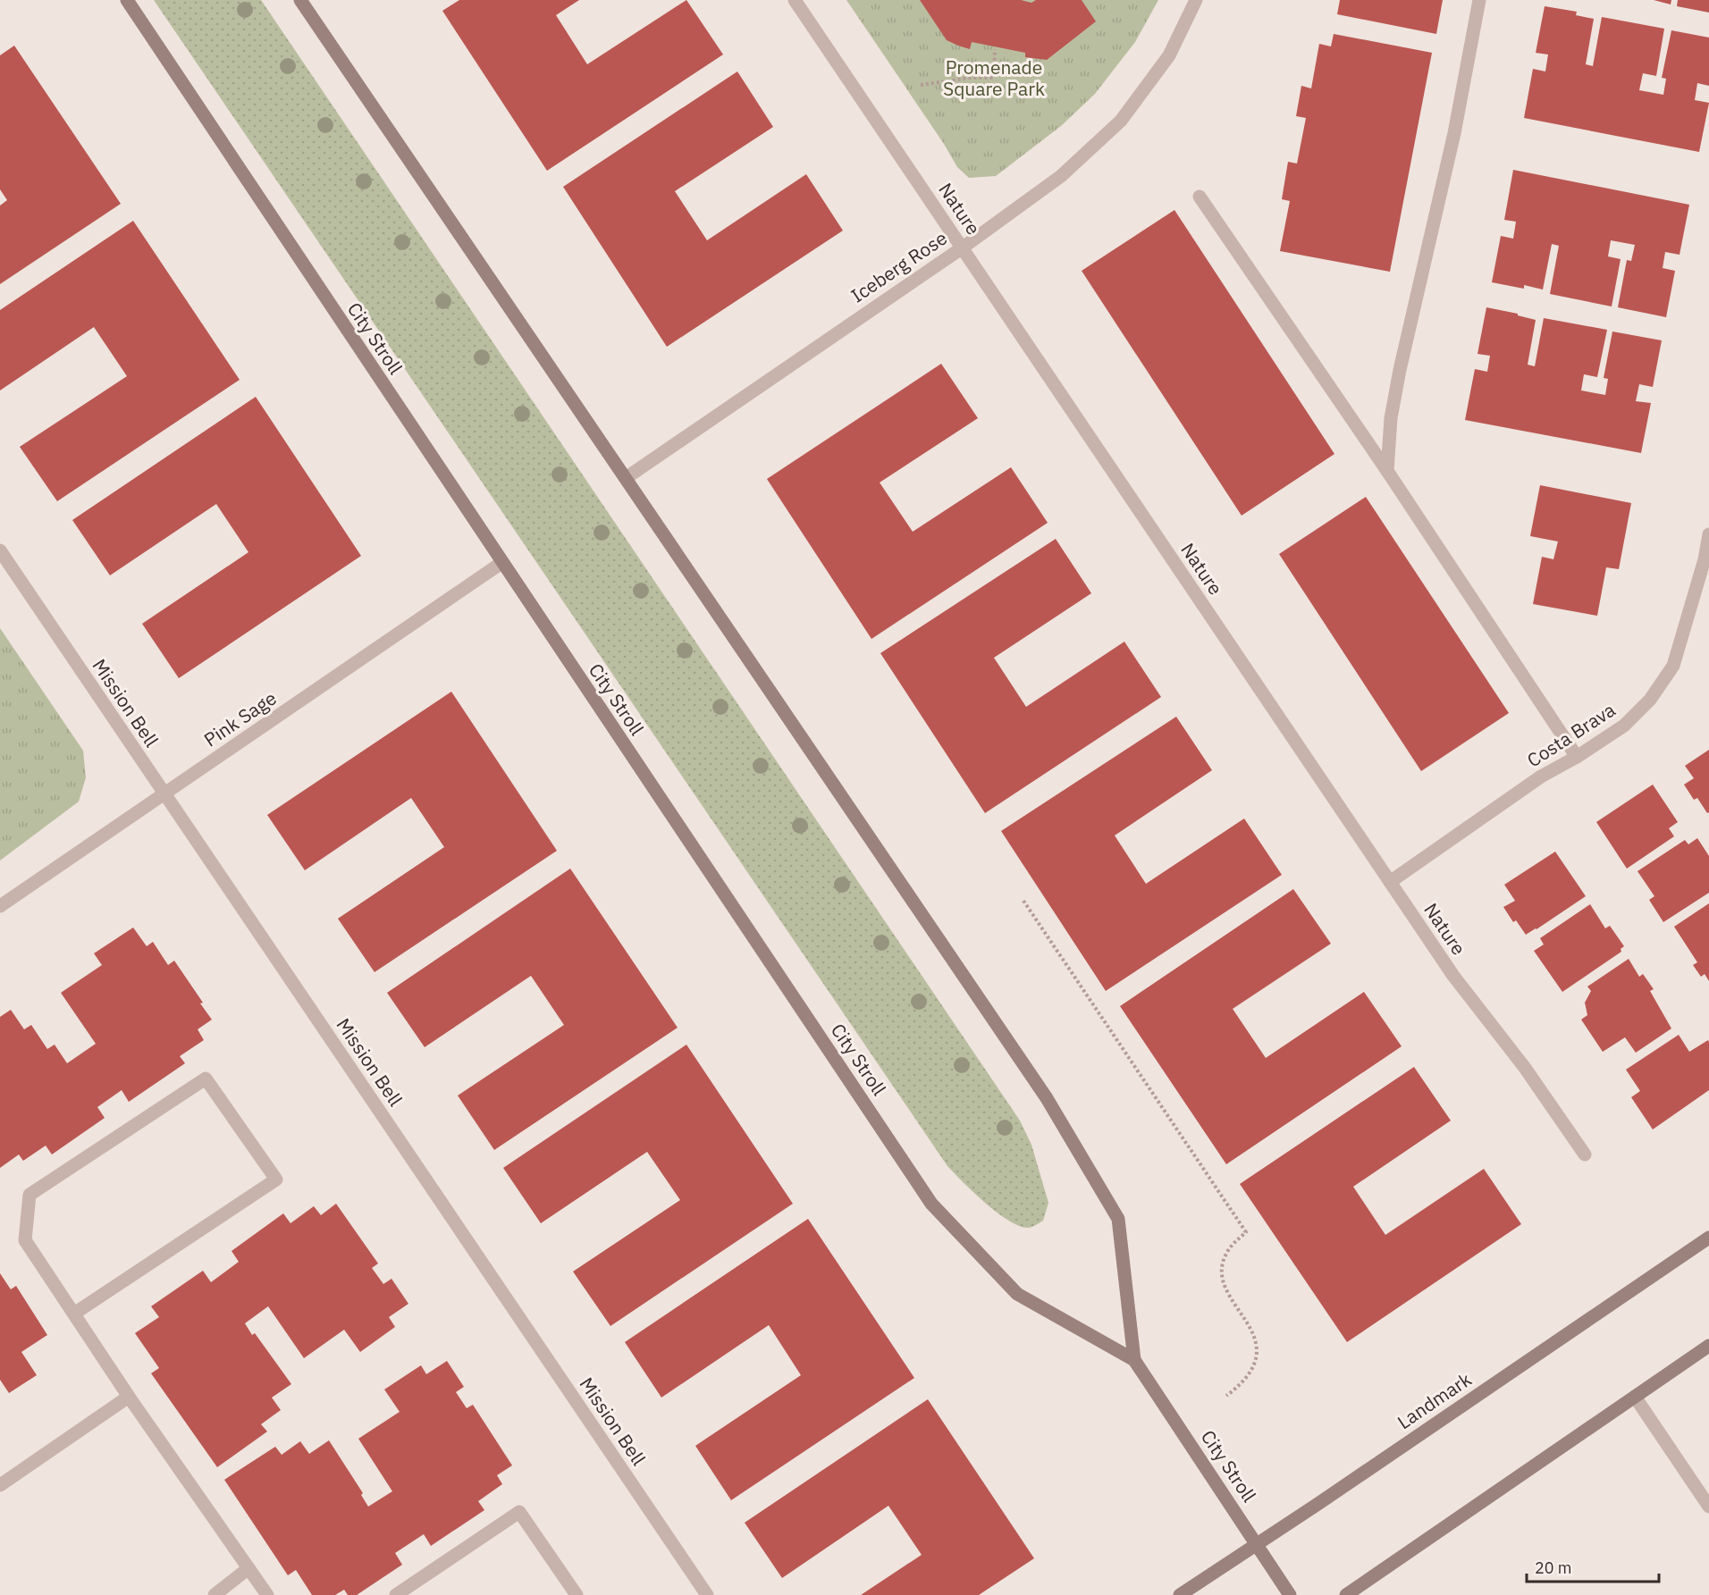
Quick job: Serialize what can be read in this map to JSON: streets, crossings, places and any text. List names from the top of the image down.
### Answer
{
  "streets": {
    "street": [
      "Nature",
      "Iceberg Rose",
      "City Stroll",
      "Mission Bell",
      "Pink Sage",
      "Costa Brava",
      "Landmark"
    ]
  },
  "crossings": [
    ["Nature", "Iceberg Rose"],
    ["Nature", "Costa Brava"],
    ["Iceberg Rose", "City Stroll"],
    ["City Stroll", "Pink Sage"],
    ["City Stroll", "Landmark"],
    ["Mission Bell", "Pink Sage"]
  ],
  "parks": ["Promenade Square Park"],
  "scale_bar": "20 m"
}
